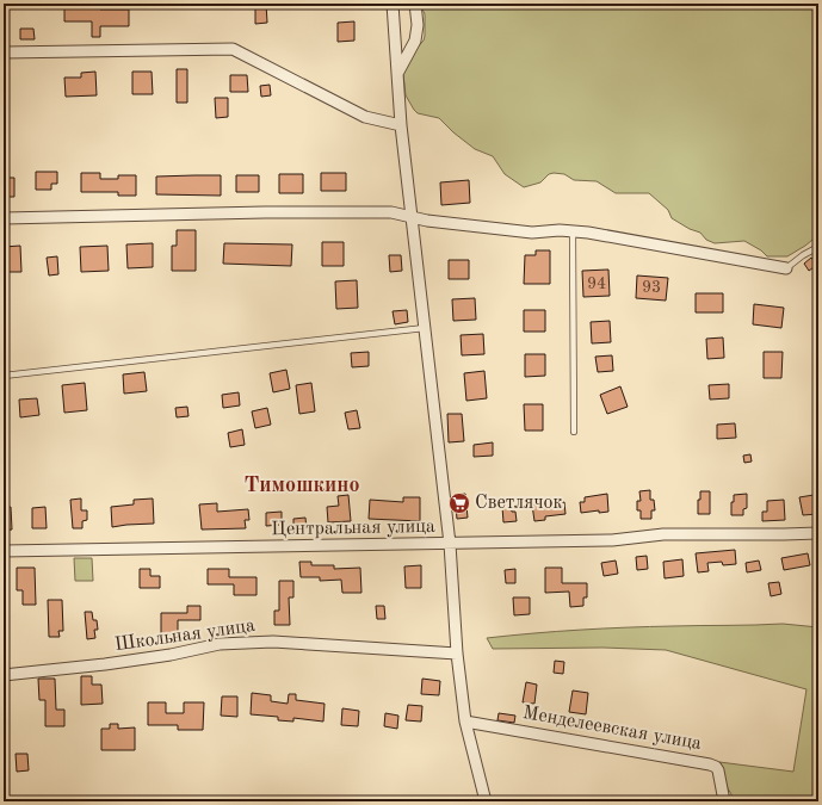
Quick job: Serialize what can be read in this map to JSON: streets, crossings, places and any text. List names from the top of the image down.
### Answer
{
  "streets": {
    "street": ["Центральная улица", "Школьная улица", "Менделеевская улица"]
  },
  "districts": ["Тимошкино"],
  "places": {
    "supermarket": ["Светлячок"]
  },
  "house_numbers": ["94", "93"]
}
